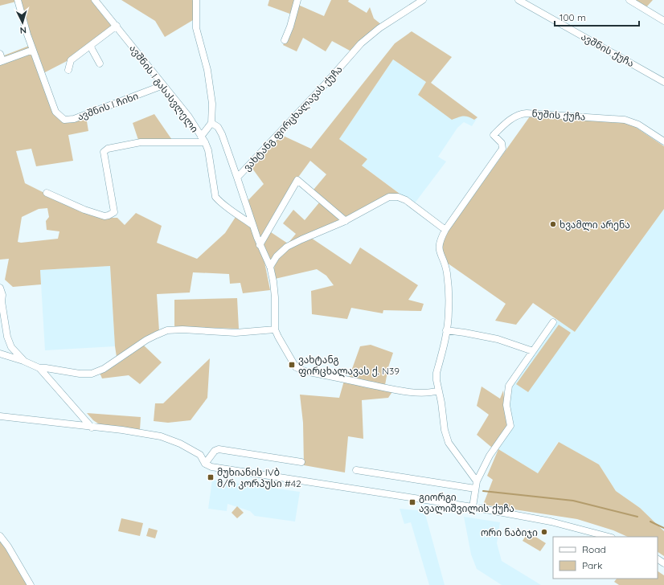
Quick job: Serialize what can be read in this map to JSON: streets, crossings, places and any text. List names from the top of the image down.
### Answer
{
  "streets": {
    "street": [
      "ავშნის ქუჩა",
      "ავშნის I გასასვლელი",
      "ავშნის I ჩიხი",
      "ნუშის ქუჩა",
      "ვახტანგ ფირცხალავას ქუჩა"
    ]
  },
  "crossings": [
    ["ავშნის I გასასვლელი", "ავშნის I ჩიხი"],
    ["ავშნის I გასასვლელი", "ვახტანგ ფირცხალავას ქუჩა"]
  ],
  "places": {
    "other": ["ხვამლი არენა", "ორი ნაბიჯი"],
    "transit": ["ვახტანგ ფირცხალავას ქ. N39", "მუხიანის IVბ მ/რ კორპუსი #42", "გიორგი ავალიშვილის ქუჩა"]
  },
  "legend": ["Road", "Park"],
  "scale_bar": "100 m",
  "north": "bottom"
}
